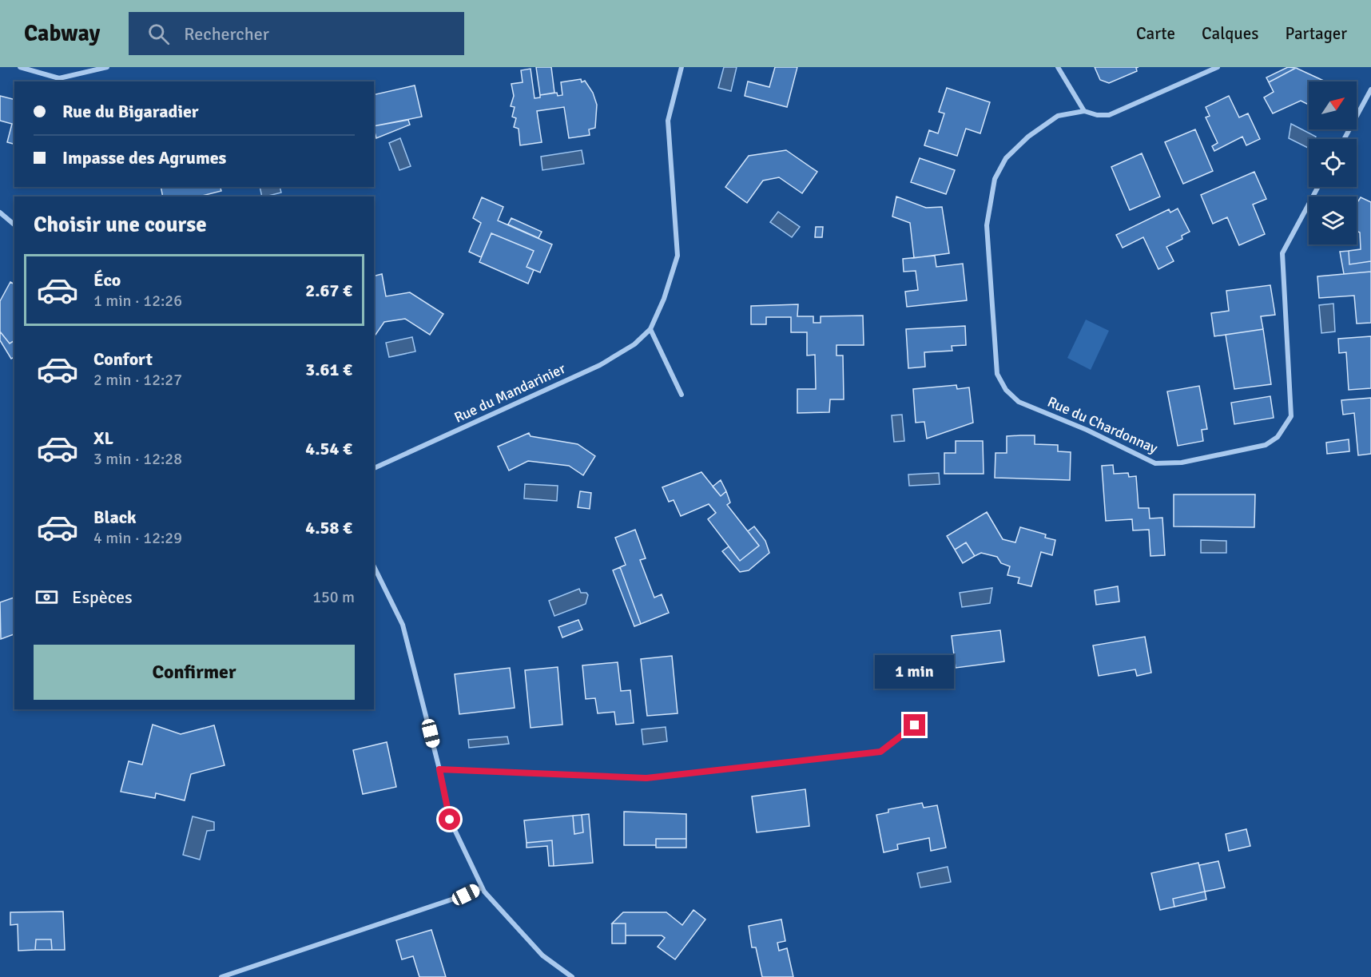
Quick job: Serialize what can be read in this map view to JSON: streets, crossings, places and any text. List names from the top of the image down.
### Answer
{
  "streets": {
    "street": ["Rue du Mandarinier", "Rue du Chardonnay"]
  },
  "north": "top right",
  "page": {
    "header": "Cabway",
    "search": "Rechercher",
    "nav": ["Carte", "Calques", "Partager"],
    "banner": ["Rue du Bigaradier", "Impasse des Agrumes"],
    "heading": "Choisir une course",
    "list": [
      {
        "name": "Éco",
        "note": "1 min · 12:26",
        "value": "2.67 €"
      },
      {
        "name": "Confort",
        "note": "2 min · 12:27",
        "value": "3.61 €"
      },
      {
        "name": "XL",
        "note": "3 min · 12:28",
        "value": "4.54 €"
      },
      {
        "name": "Black",
        "note": "4 min · 12:29",
        "value": "4.58 €"
      }
    ],
    "pay": ["Espèces", "150 m"],
    "buttons": "Confirmer",
    "bubble": "1 min"
  }
}
